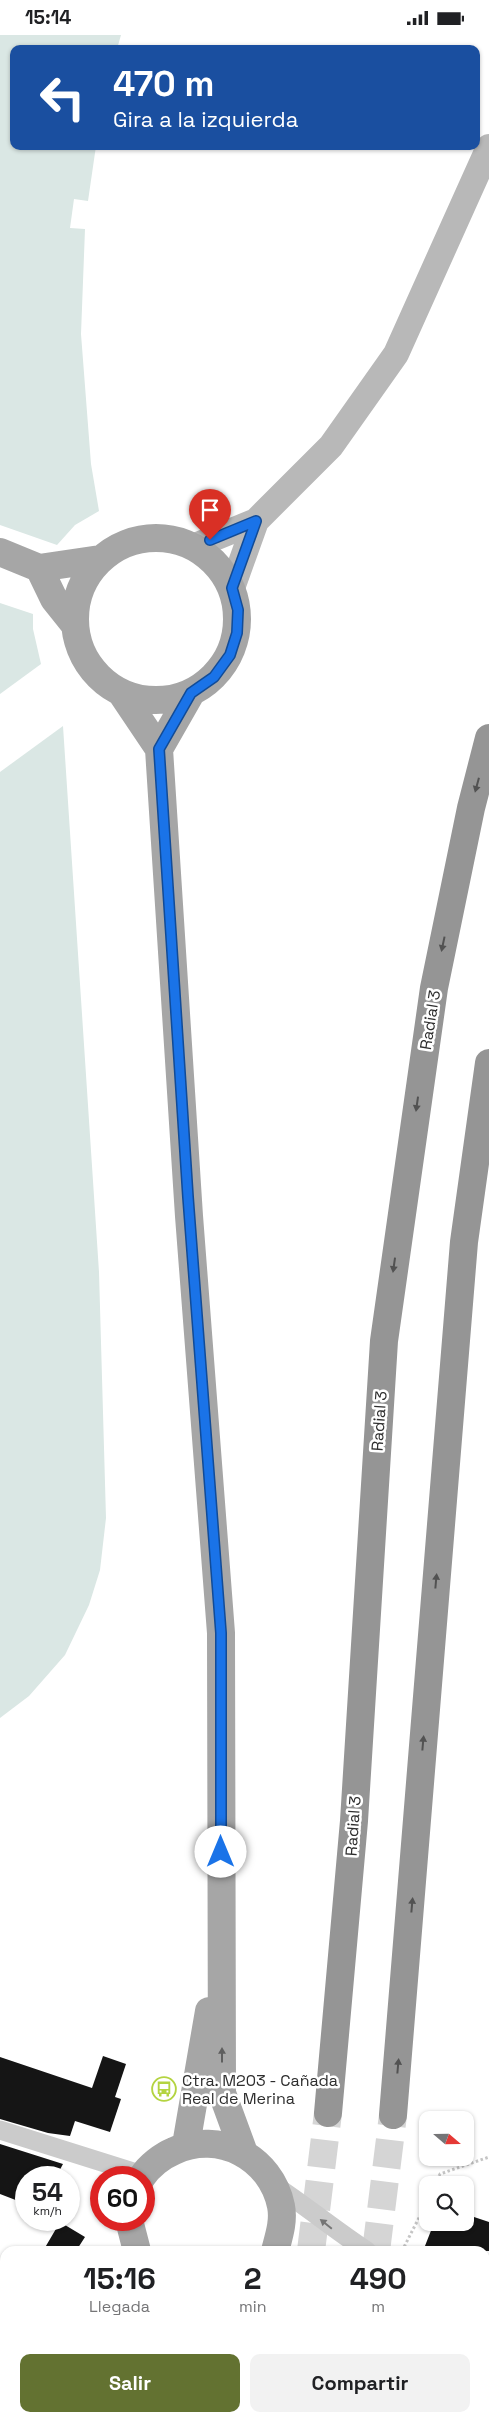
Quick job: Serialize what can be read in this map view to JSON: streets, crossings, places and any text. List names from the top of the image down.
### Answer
{
  "streets": {
    "highway": ["Radial 3"]
  },
  "places": {
    "bus stop": ["Ctra. M203 - Cañada Real de Merina"]
  },
  "north": "right",
  "page": {
    "status": "15:14",
    "turn": ["470 m", "Gira a la izquierda"],
    "speed": "54 km/h",
    "limit": "60",
    "eta": [
      "15:16",
      "Llegada",
      "2",
      "min",
      "490",
      "m"
    ],
    "buttons": ["Salir", "Compartir"]
  }
}
